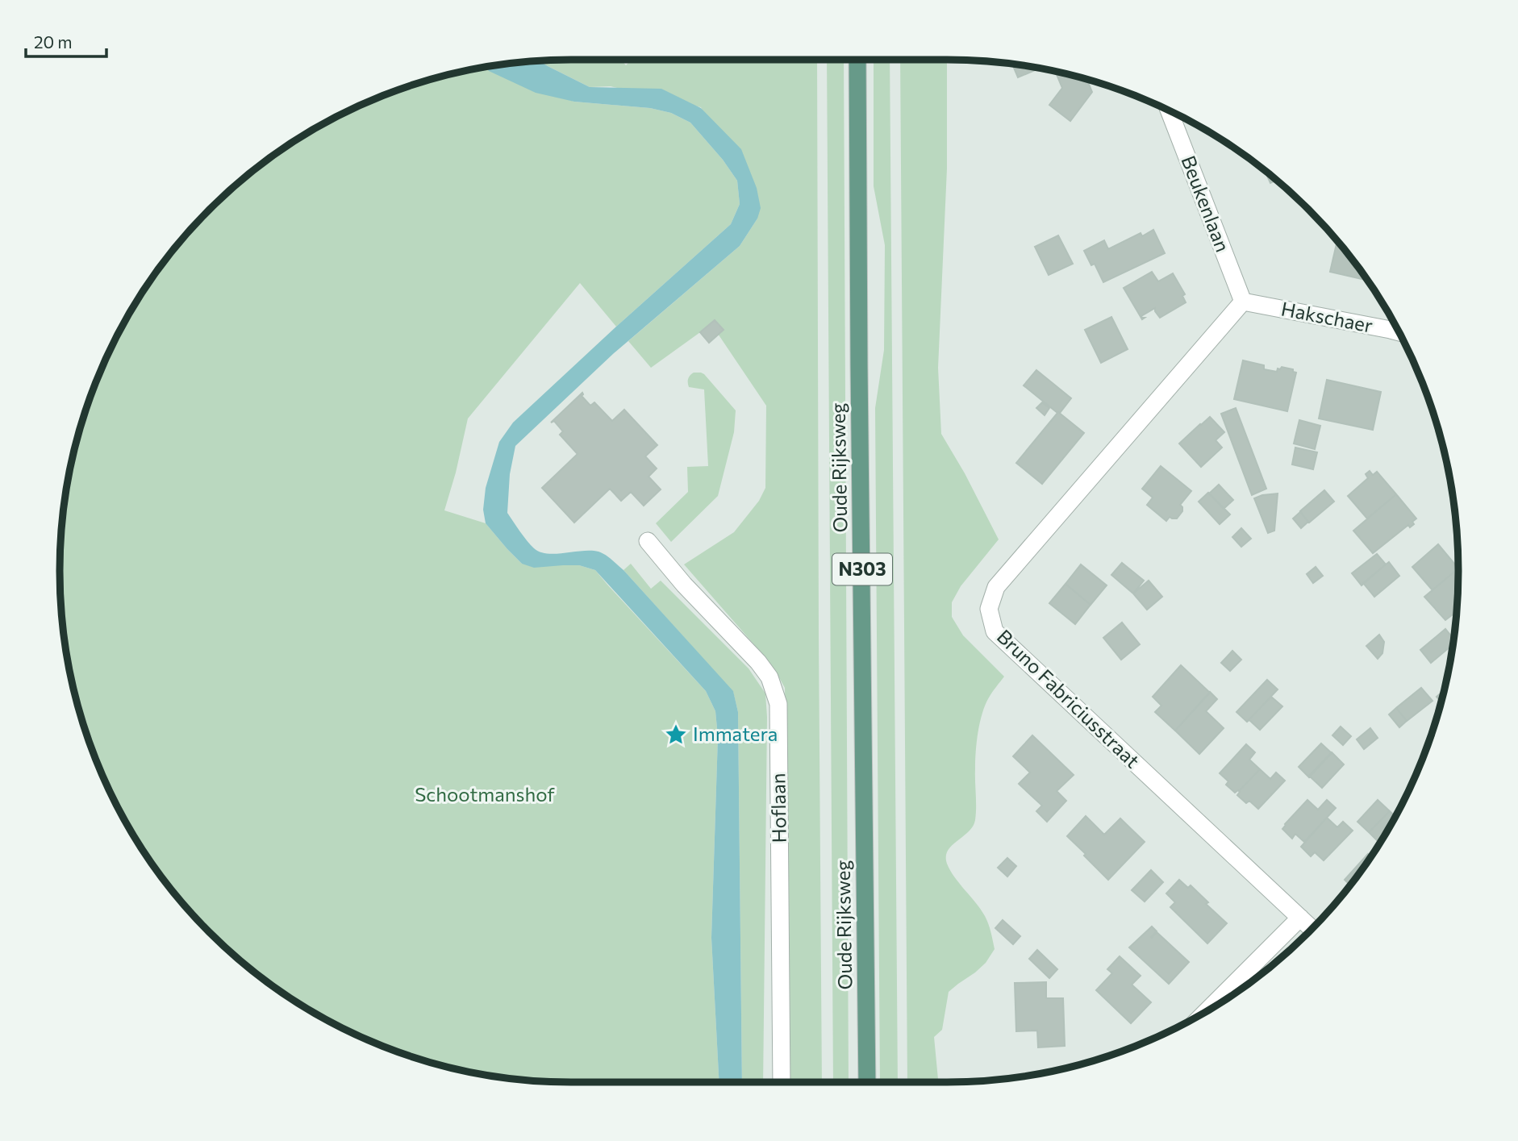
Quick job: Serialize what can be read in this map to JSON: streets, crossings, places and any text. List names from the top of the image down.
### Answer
{
  "streets": {
    "main road": ["Oude Rijksweg", "N303"],
    "street": [
      "Beukenlaan",
      "Hakschaer",
      "Bruno Fabriciusstraat",
      "Hoflaan"
    ]
  },
  "crossings": [
    ["Beukenlaan", "Hakschaer"],
    ["Beukenlaan", "Bruno Fabriciusstraat"],
    ["Hakschaer", "Bruno Fabriciusstraat"]
  ],
  "parks": ["Schootmanshof"],
  "places": {
    "place": ["Immatera"]
  },
  "scale_bar": "20 m"
}
